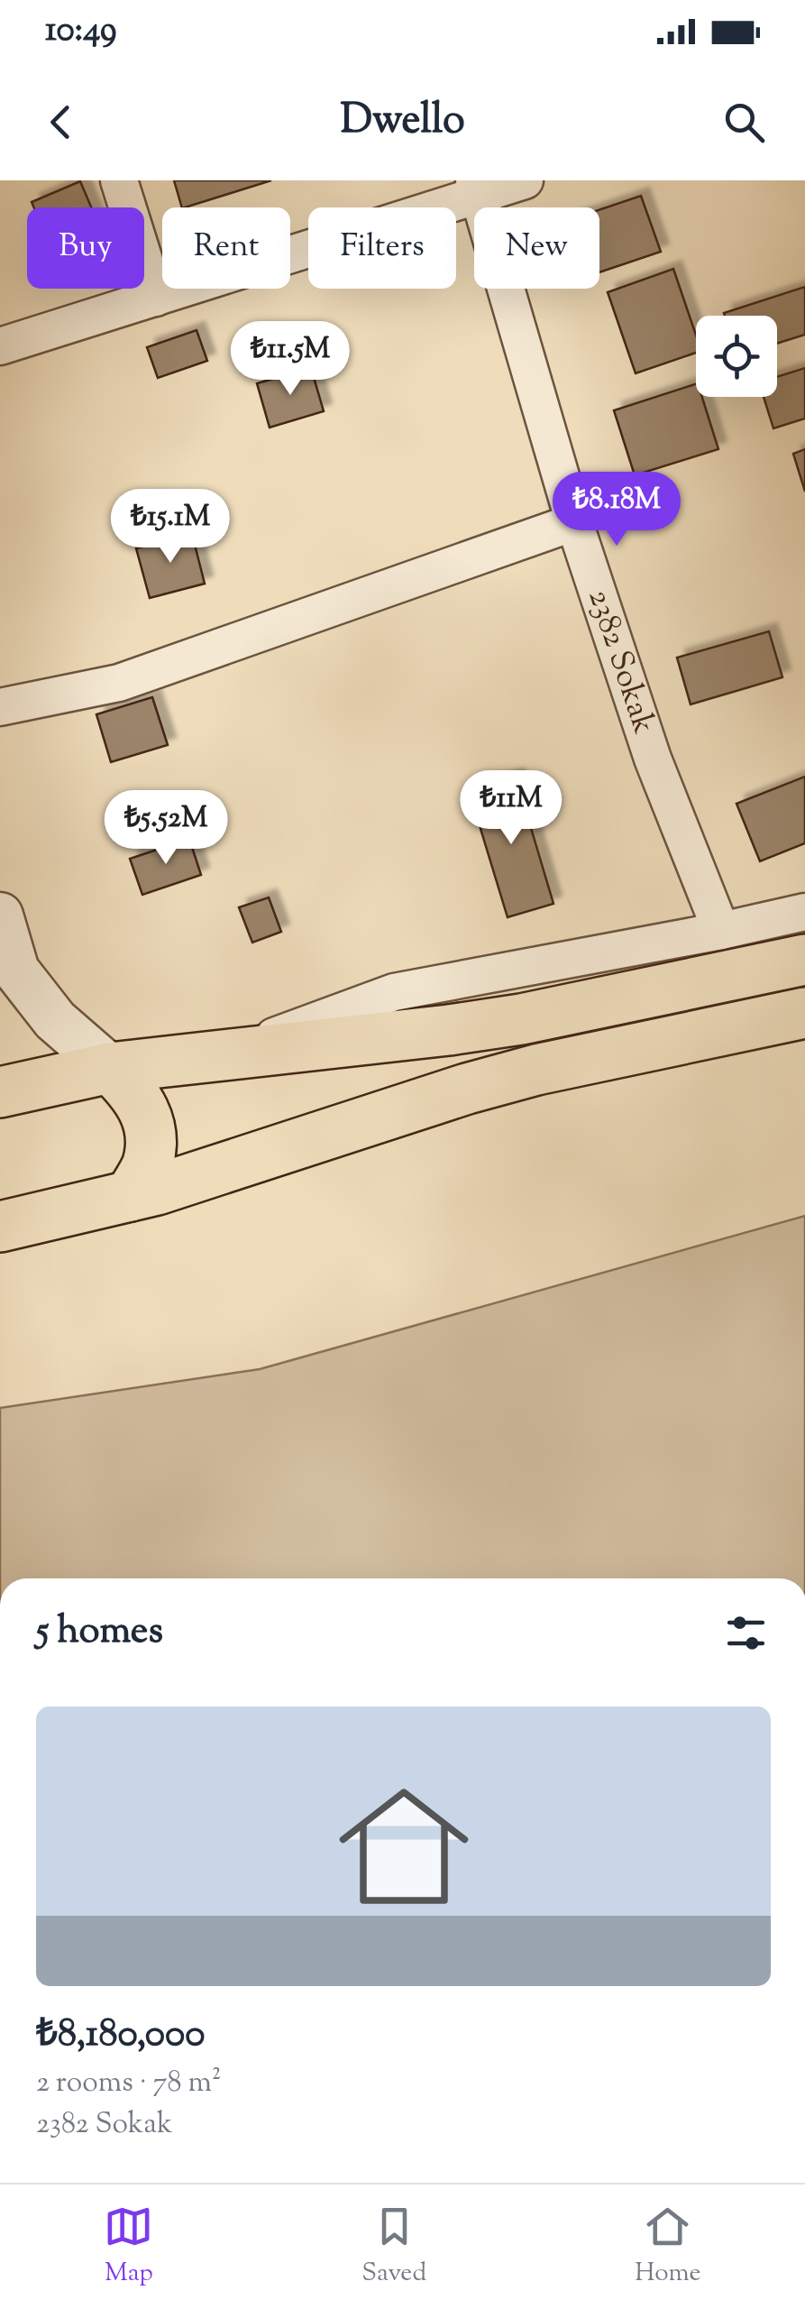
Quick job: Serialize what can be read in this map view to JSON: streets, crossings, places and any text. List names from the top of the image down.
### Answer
{
  "streets": {
    "street": ["2382 Sokak"]
  },
  "page": {
    "status": "10:49",
    "header": "Dwello",
    "chip": [
      "Buy",
      "Rent",
      "Filters",
      "New"
    ],
    "price": [
      "₺11.5M",
      "₺8.18M",
      "₺15.1M",
      "₺11M",
      "₺5.52M"
    ],
    "heading": "5 homes",
    "list": [
      {
        "name": "₺8,180,000",
        "note": "2 rooms · 78 m² · 2382 Sokak"
      }
    ],
    "tabs": ["Map", "Saved", "Home"]
  }
}
